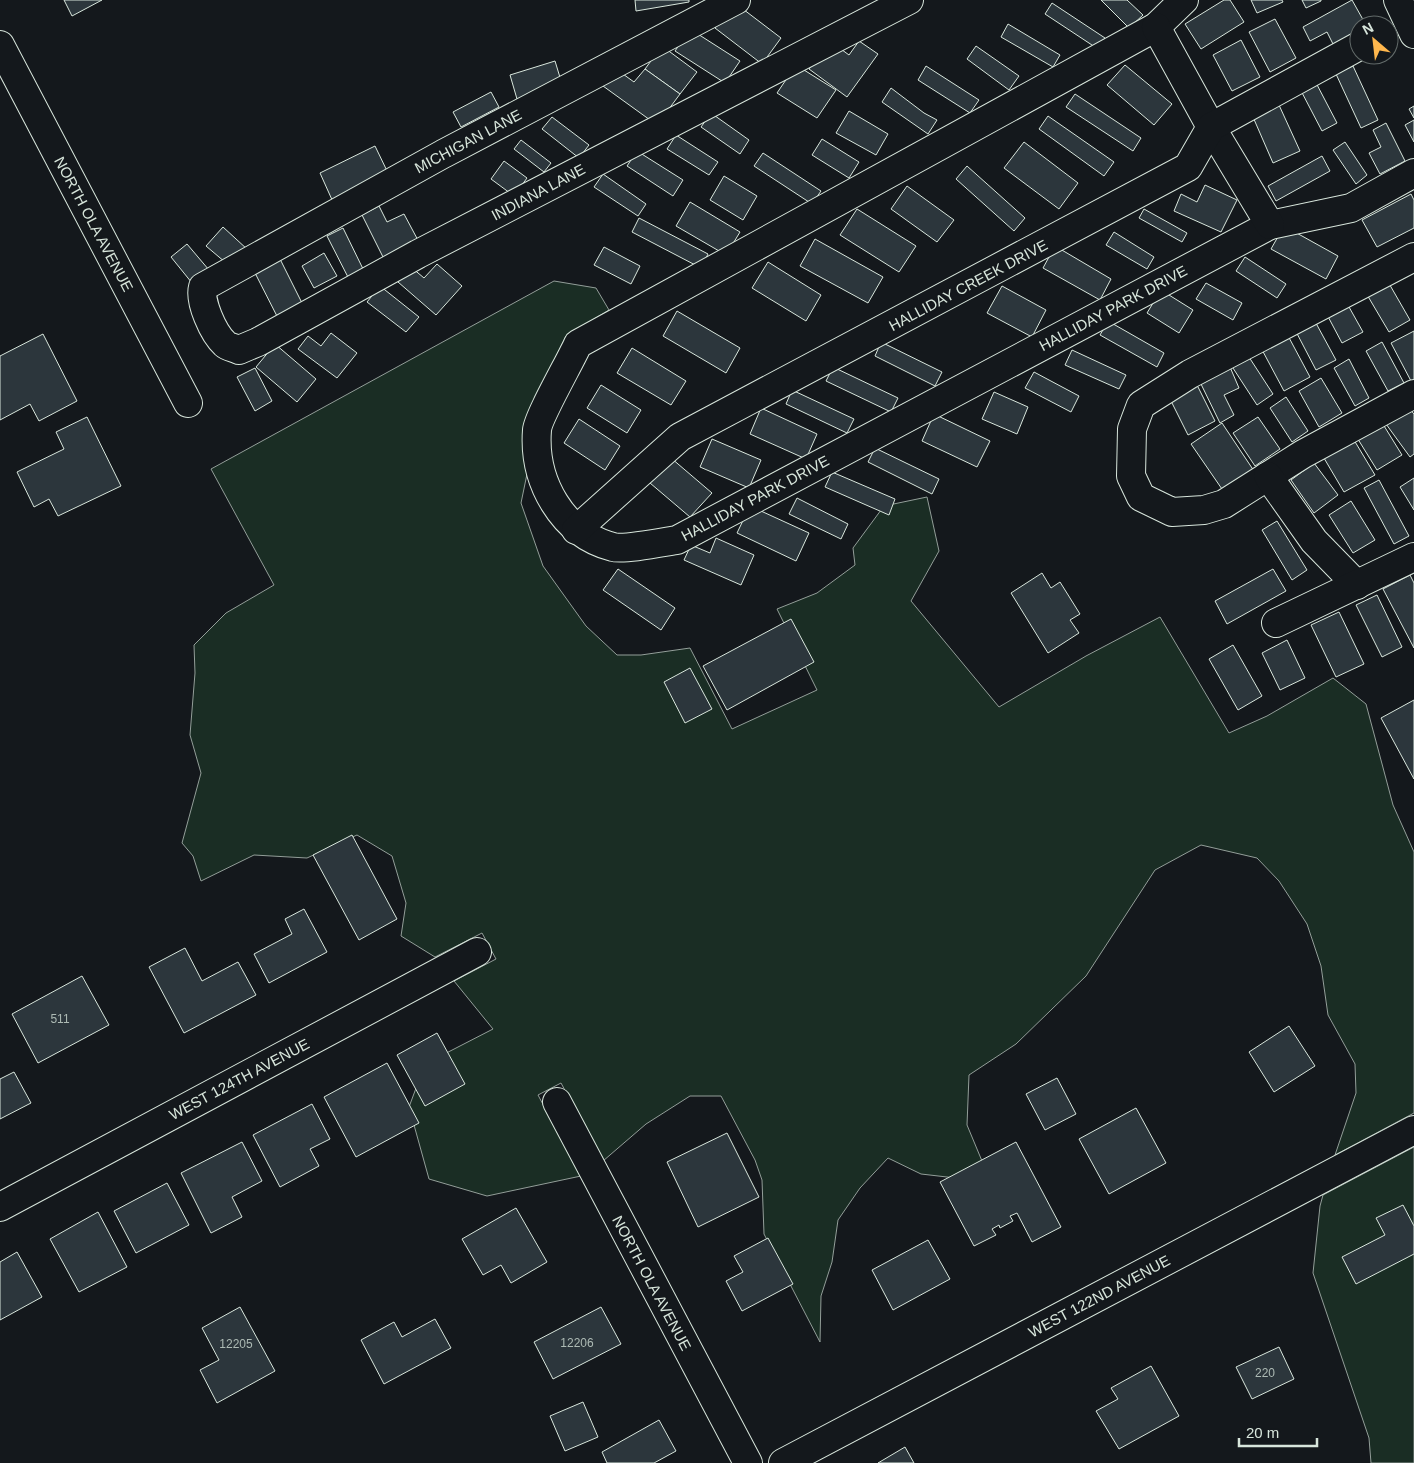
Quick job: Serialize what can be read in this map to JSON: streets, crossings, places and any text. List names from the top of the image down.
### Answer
{
  "streets": {
    "street": [
      "MICHIGAN LANE",
      "INDIANA LANE",
      "NORTH OLA AVENUE",
      "HALLIDAY CREEK DRIVE",
      "HALLIDAY PARK DRIVE",
      "WEST 124TH AVENUE",
      "WEST 122ND AVENUE"
    ]
  },
  "crossings": [
    ["MICHIGAN LANE", "INDIANA LANE"],
    ["HALLIDAY CREEK DRIVE", "HALLIDAY PARK DRIVE"]
  ],
  "house_numbers": [
    "511",
    "12206",
    "12205",
    "220"
  ],
  "scale_bar": "20 m",
  "north": "top left"
}
